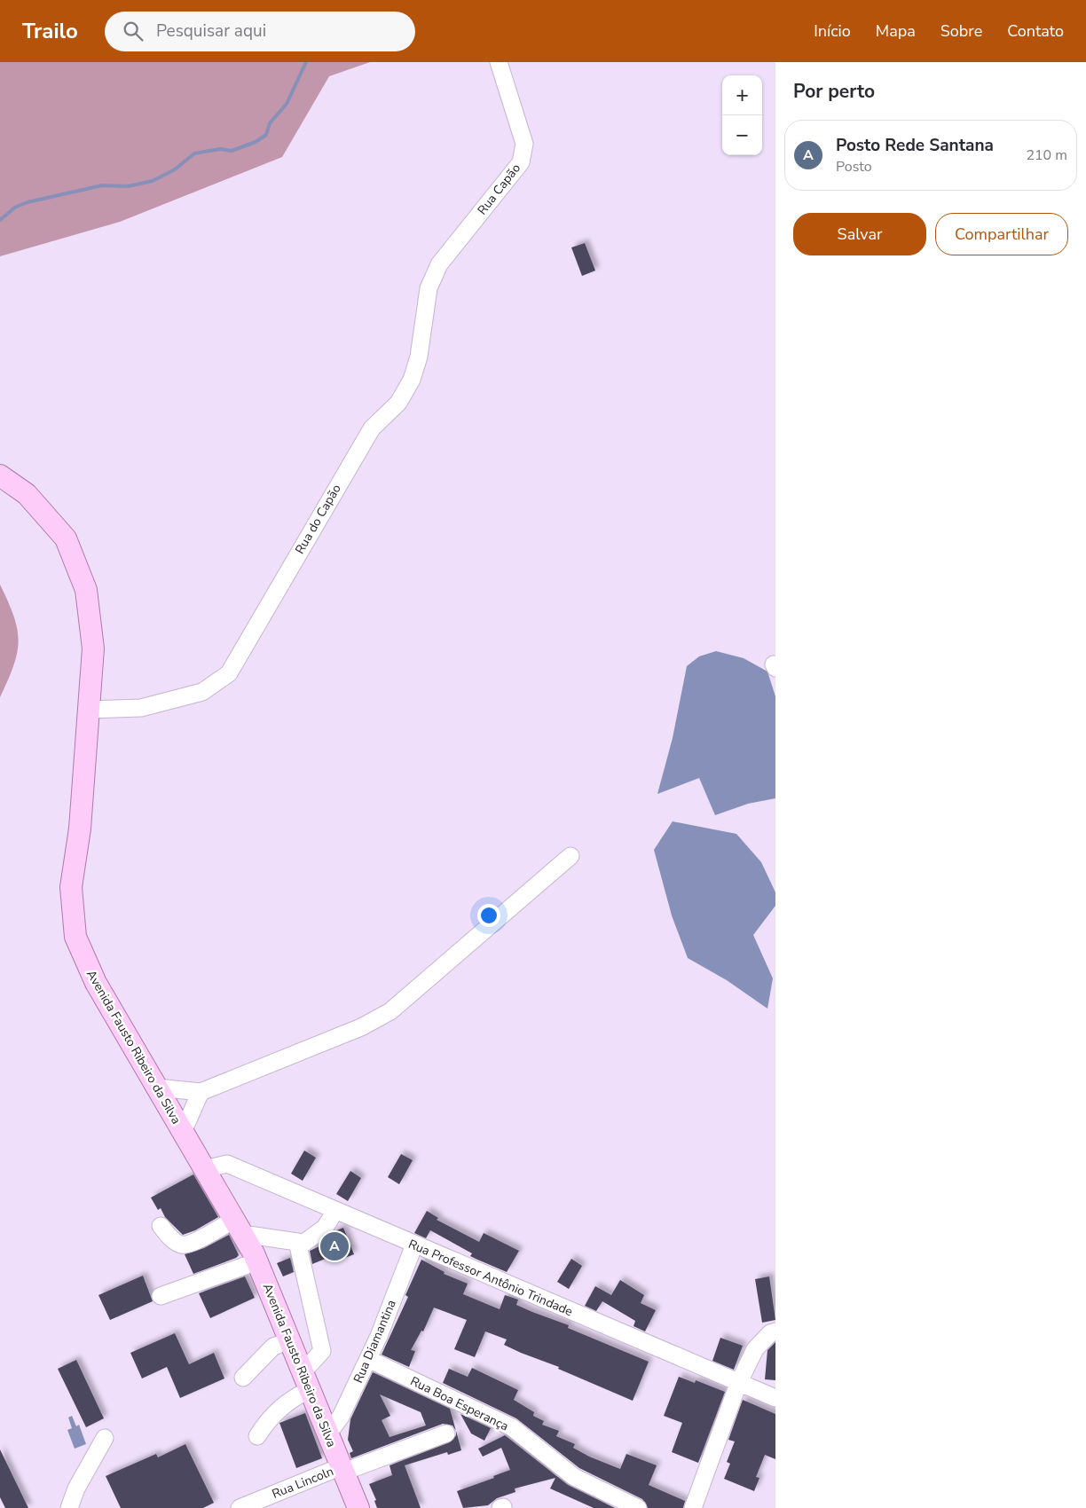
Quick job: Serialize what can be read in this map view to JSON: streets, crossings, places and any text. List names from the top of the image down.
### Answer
{
  "streets": {
    "main road": ["Avenida Fausto Ribeiro da Silva"],
    "street": [
      "Rua Capão",
      "Rua do Capão",
      "Rua Professor Antônio Trindade",
      "Rua Diamantina",
      "Rua Boa Esperança",
      "Rua Lincoln"
    ]
  },
  "crossings": [
    ["Rua Capão", "Rua do Capão"],
    ["Rua do Capão", "Avenida Fausto Ribeiro da Silva"],
    ["Avenida Fausto Ribeiro da Silva", "Rua Professor Antônio Trindade"],
    ["Avenida Fausto Ribeiro da Silva", "Rua Diamantina"],
    ["Avenida Fausto Ribeiro da Silva", "Rua Lincoln"],
    ["Rua Professor Antônio Trindade", "Rua Diamantina"],
    ["Rua Diamantina", "Rua Boa Esperança"]
  ],
  "page": {
    "header": "Trailo",
    "search": "Pesquisar aqui",
    "nav": [
      "Início",
      "Mapa",
      "Sobre",
      "Contato"
    ],
    "heading": "Por perto",
    "map_buttons": ["+", "−"],
    "list": [
      {
        "mark": "A",
        "name": "Posto Rede Santana",
        "note": "Posto",
        "value": "210 m"
      }
    ],
    "buttons": ["Salvar", "Compartilhar"],
    "pins": "A"
  }
}
